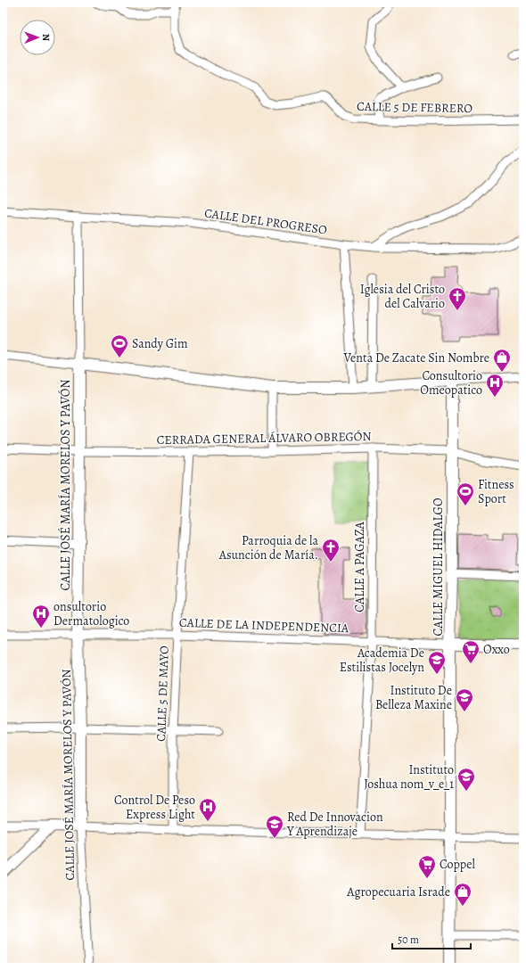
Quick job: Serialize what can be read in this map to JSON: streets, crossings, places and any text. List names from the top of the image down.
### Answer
{
  "streets": {
    "street": [
      "CALLE 5 DE FEBRERO",
      "CALLE DEL PROGRESO",
      "CERRADA GENERAL ÁLVARO OBREGÓN",
      "CALLE JOSÉ MARÍA MORELOS Y PAVÓN",
      "CALLE A PAGAZA",
      "CALLE MIGUEL HIDALGO",
      "CALLE DE LA INDEPENDENCIA",
      "CALLE 5 DE MAYO"
    ]
  },
  "crossings": [
    ["CALLE DEL PROGRESO", "CALLE JOSÉ MARÍA MORELOS Y PAVÓN"],
    ["CERRADA GENERAL ÁLVARO OBREGÓN", "CALLE JOSÉ MARÍA MORELOS Y PAVÓN"],
    ["CERRADA GENERAL ÁLVARO OBREGÓN", "CALLE A PAGAZA"],
    ["CERRADA GENERAL ÁLVARO OBREGÓN", "CALLE MIGUEL HIDALGO"],
    ["CERRADA GENERAL ÁLVARO OBREGÓN", "CALLE 5 DE MAYO"],
    ["CALLE JOSÉ MARÍA MORELOS Y PAVÓN", "CALLE DE LA INDEPENDENCIA"],
    ["CALLE A PAGAZA", "CALLE DE LA INDEPENDENCIA"],
    ["CALLE MIGUEL HIDALGO", "CALLE DE LA INDEPENDENCIA"],
    ["CALLE DE LA INDEPENDENCIA", "CALLE 5 DE MAYO"]
  ],
  "places": {
    "church": ["Iglesia del Cristo del Calvario", "Parroquia de la Asunción de María."],
    "sports": ["Sandy Gim", "Fitness Sport"],
    "shop": ["Venta De Zacate Sin Nombre", "Agropecuaria Israde"],
    "hospital": ["Consultorio Omeopatico", "onsultorio Dermatologico", "Control De Peso Express Light"],
    "supermarket": ["Oxxo", "Coppel"],
    "school or university": [
      "Academia De Estilistas Jocelyn",
      "Instituto De Belleza Maxine",
      "Instituto Joshua nom_v_e_1",
      "Red De Innovacion Y Aprendizaje"
    ]
  },
  "scale_bar": "50 m",
  "north": "right"
}
